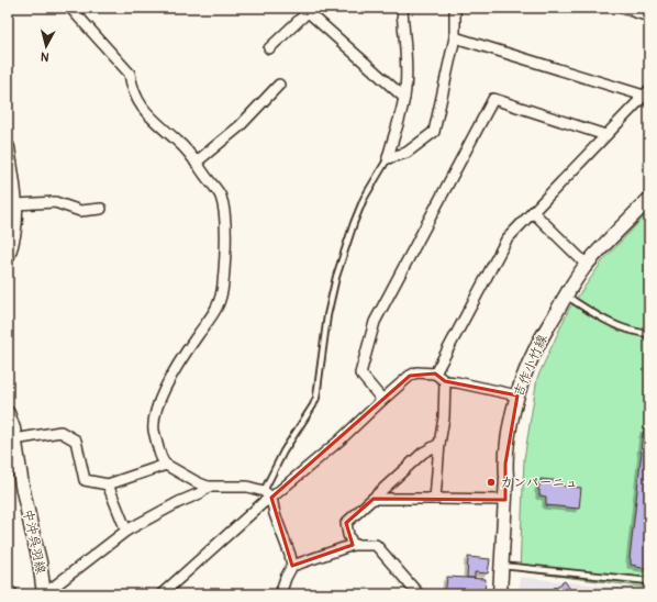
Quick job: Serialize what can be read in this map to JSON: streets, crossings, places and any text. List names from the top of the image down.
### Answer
{
  "streets": {
    "main road": ["吉作小竹線", "中沖呉羽線"]
  },
  "places": ["カンパーニュ"],
  "north": "bottom"
}
